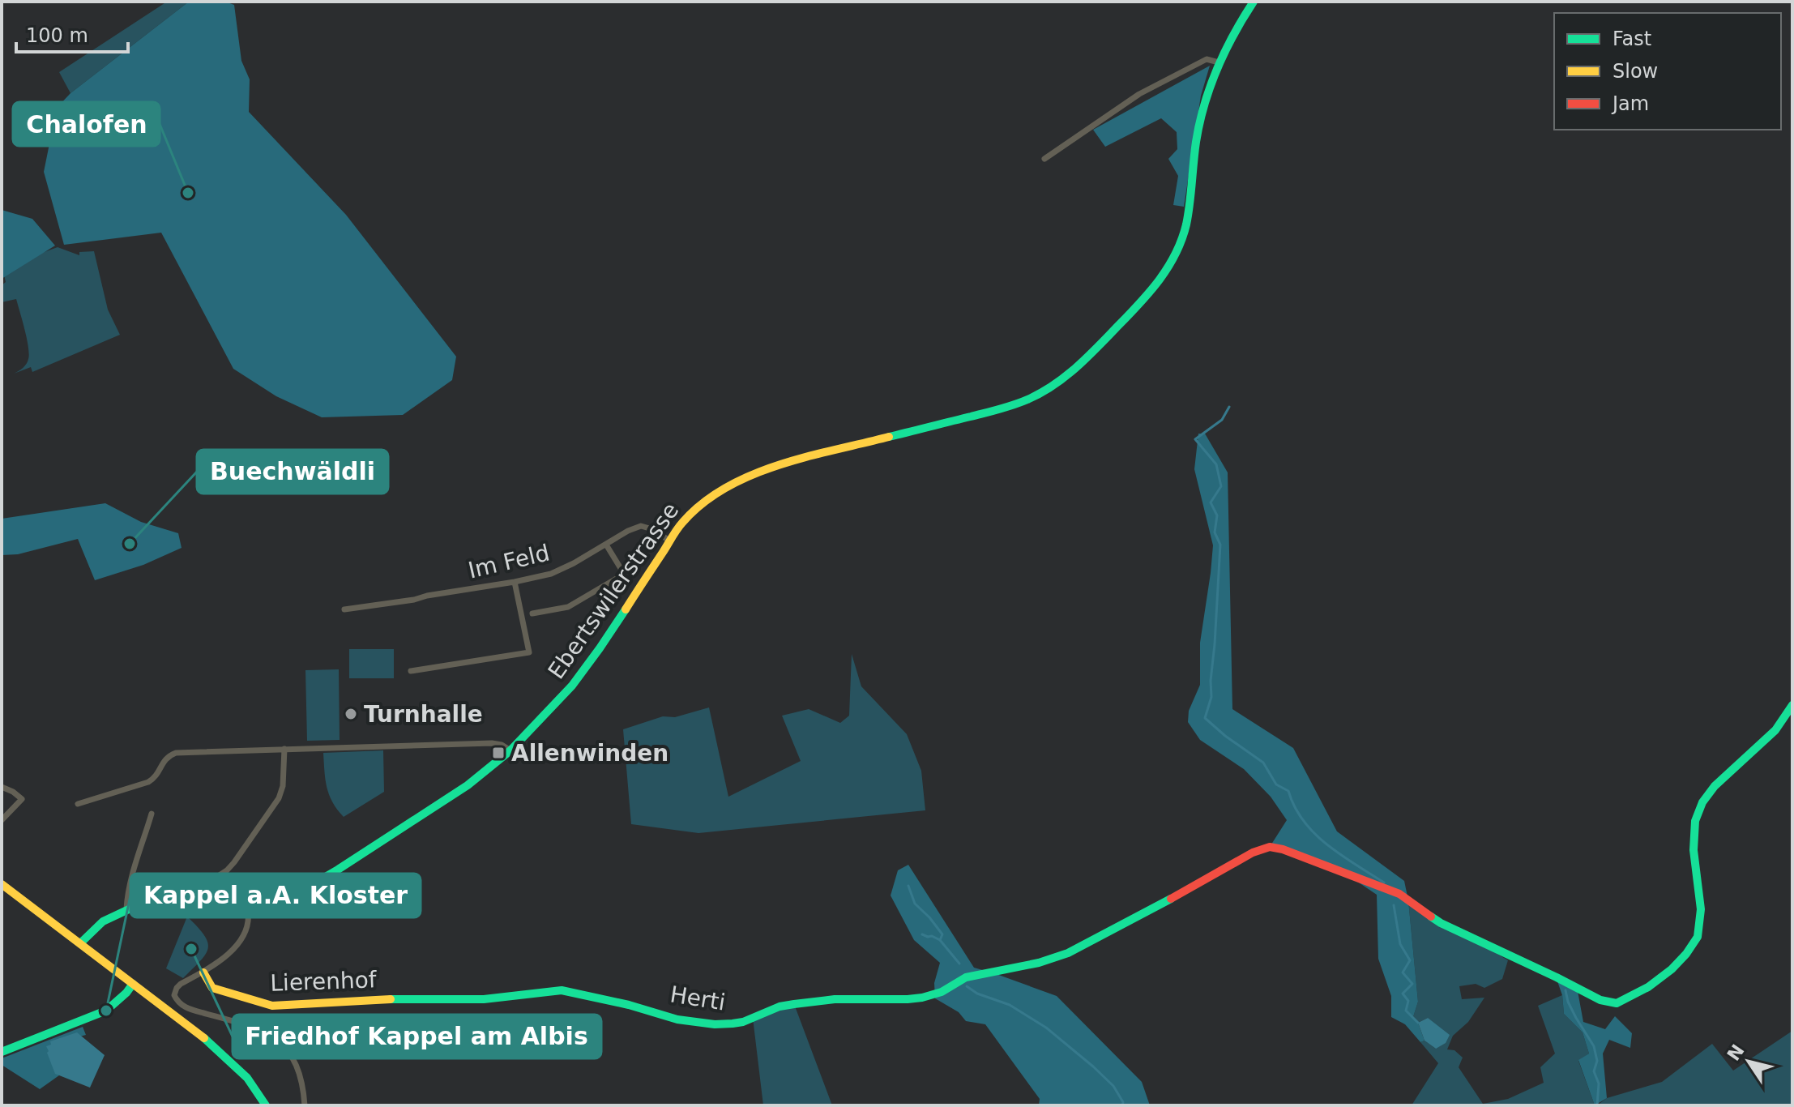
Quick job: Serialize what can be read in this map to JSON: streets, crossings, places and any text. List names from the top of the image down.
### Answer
{
  "streets": {
    "street": [
      "Im Feld",
      "Ebertswilerstrasse",
      "Lierenhof",
      "Herti"
    ]
  },
  "crossings": [
    ["Im Feld", "Ebertswilerstrasse"],
    ["Lierenhof", "Herti"]
  ],
  "places": {
    "other": [
      "Chalofen",
      "Buechwäldli",
      "Turnhalle",
      "Friedhof Kappel am Albis",
      "Kappel a.A. Kloster"
    ],
    "transit": ["Allenwinden"]
  },
  "legend": ["Fast", "Slow", "Jam"],
  "scale_bar": "100 m",
  "north": "top left"
}
